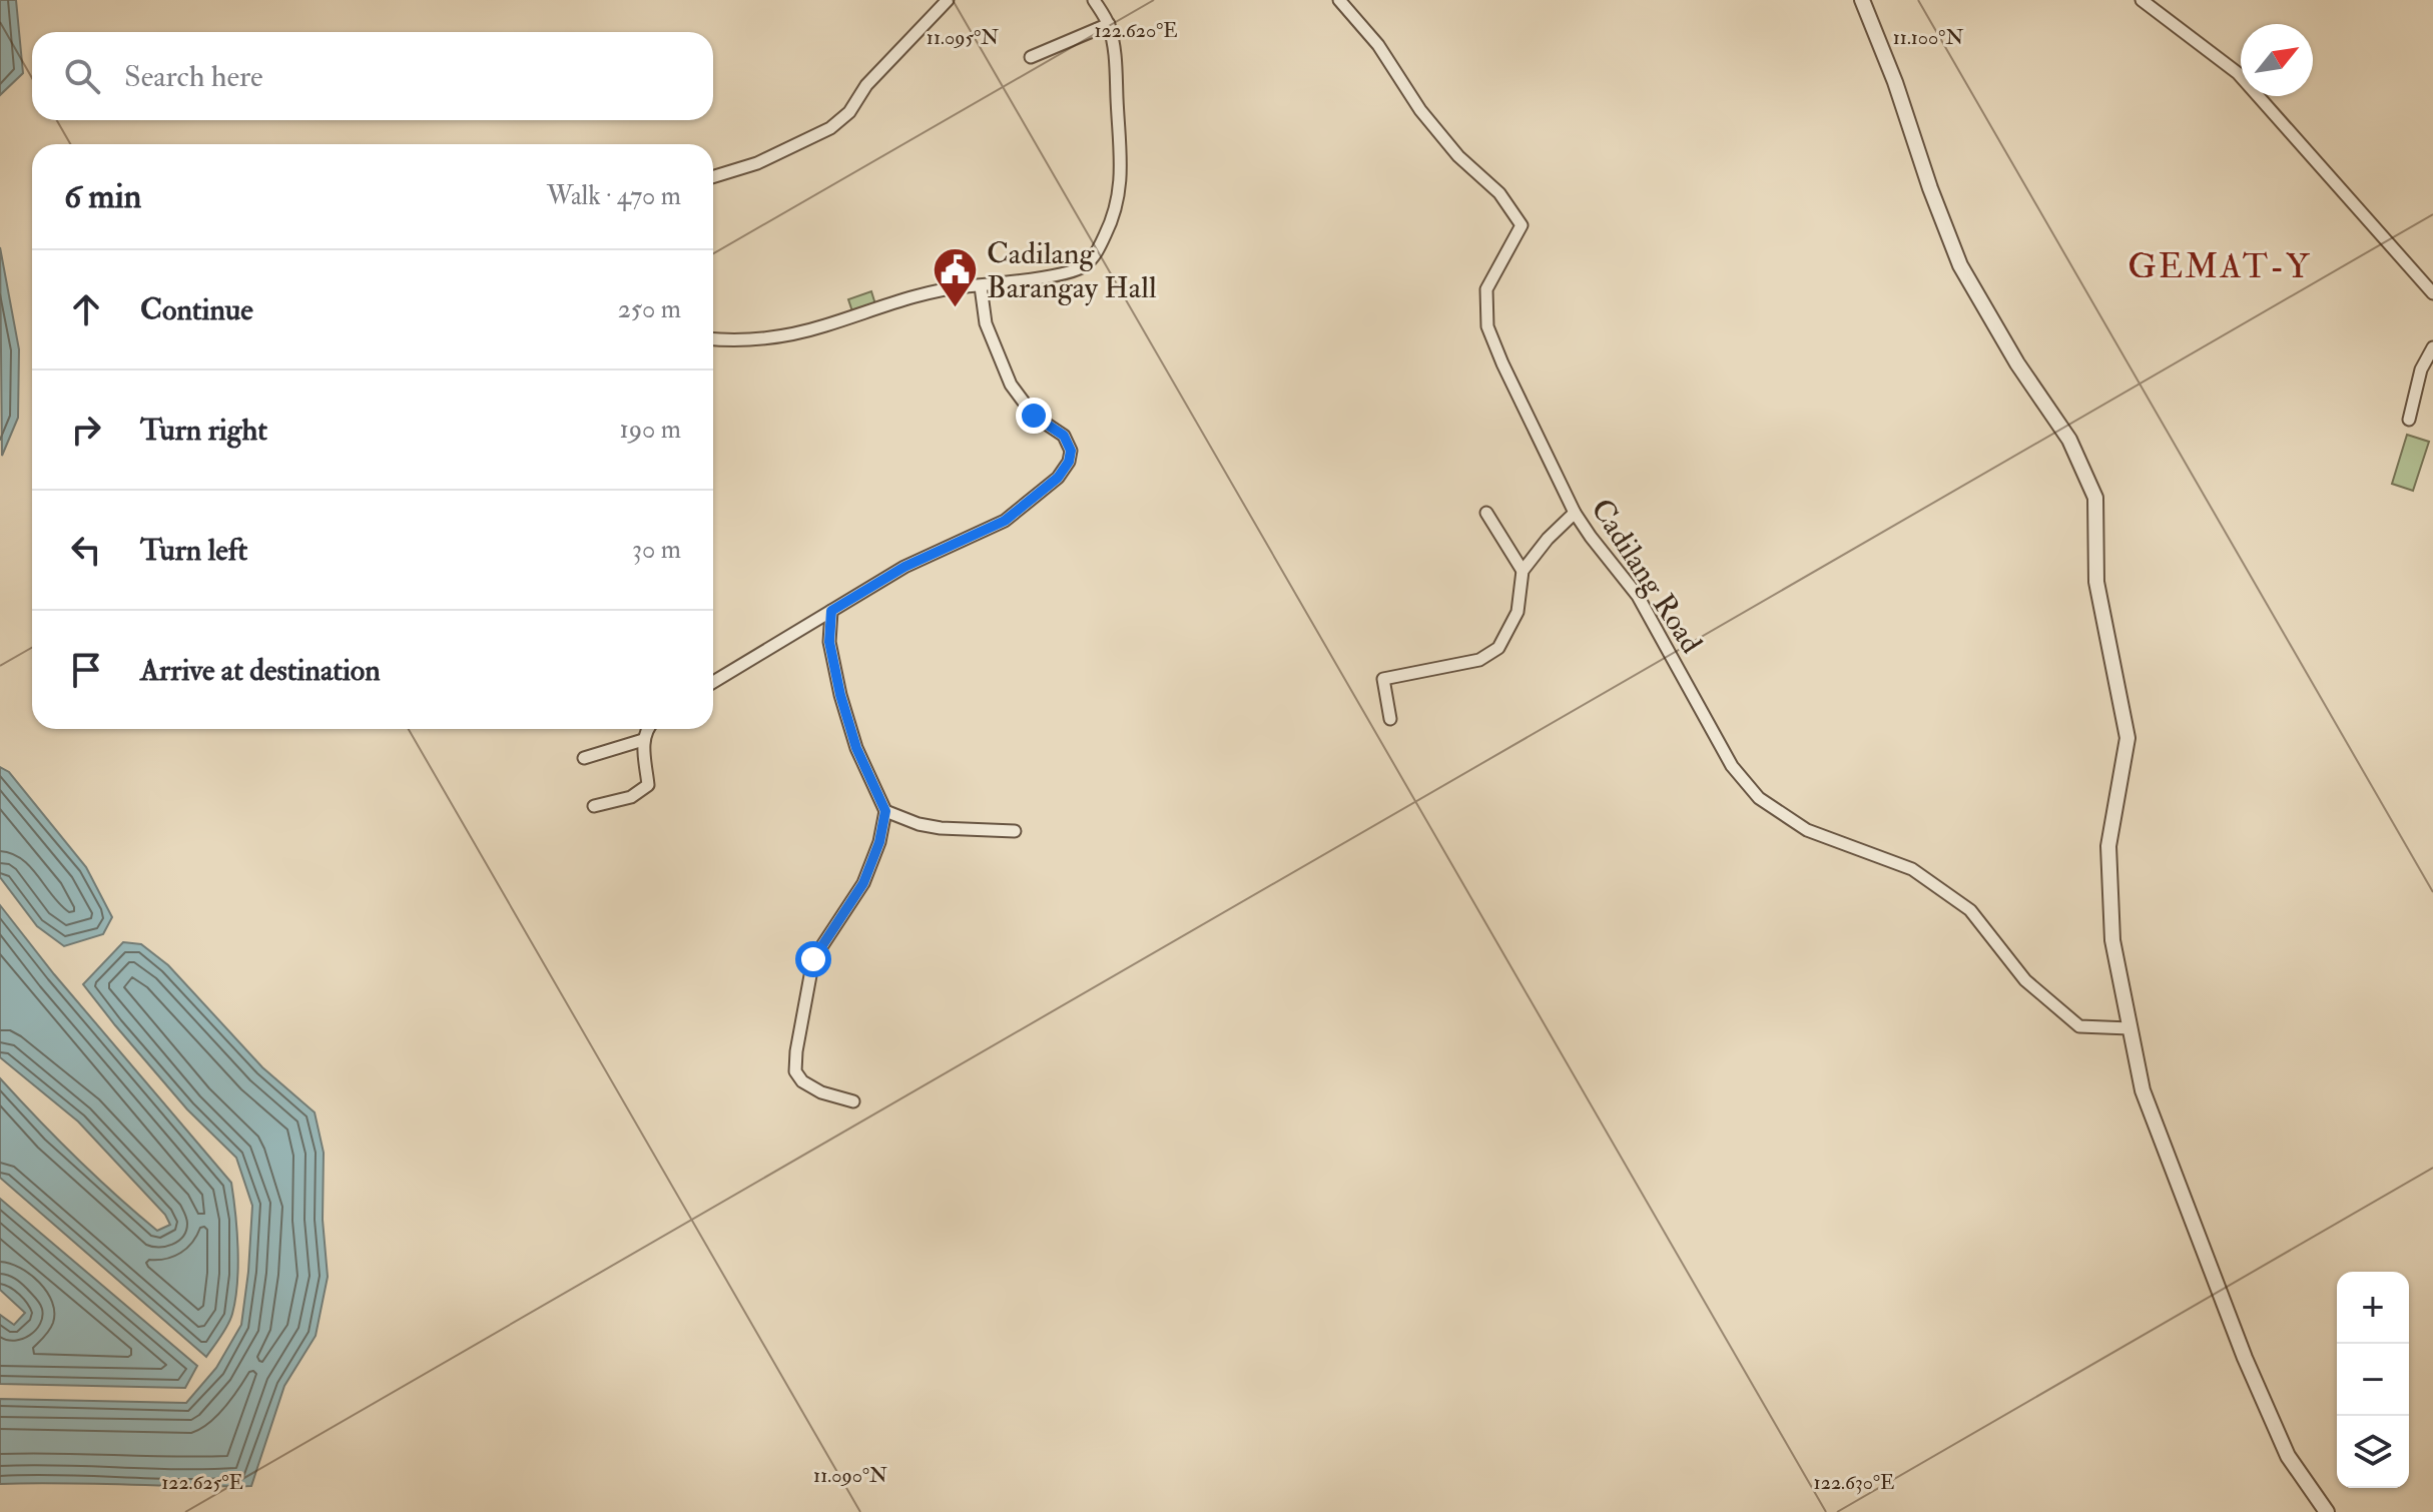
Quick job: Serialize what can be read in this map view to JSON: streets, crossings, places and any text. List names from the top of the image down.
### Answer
{
  "streets": {
    "street": ["Cadilang Road"]
  },
  "districts": ["GEMAT-Y"],
  "places": {
    "public building": ["Cadilang Barangay Hall"]
  },
  "north": "top right",
  "page": {
    "search": "Search here",
    "heading": ["6 min", "Walk · 470 m"],
    "list": [
      ["Continue", "250 m"],
      ["Turn right", "190 m"],
      ["Turn left", "30 m"],
      "Arrive at destination"
    ],
    "map_buttons": ["+", "−"]
  },
  "coordinates": [
    "122.620°E",
    "11.095°N",
    "11.100°N",
    "11.090°N",
    "122.625°E",
    "122.630°E"
  ]
}
